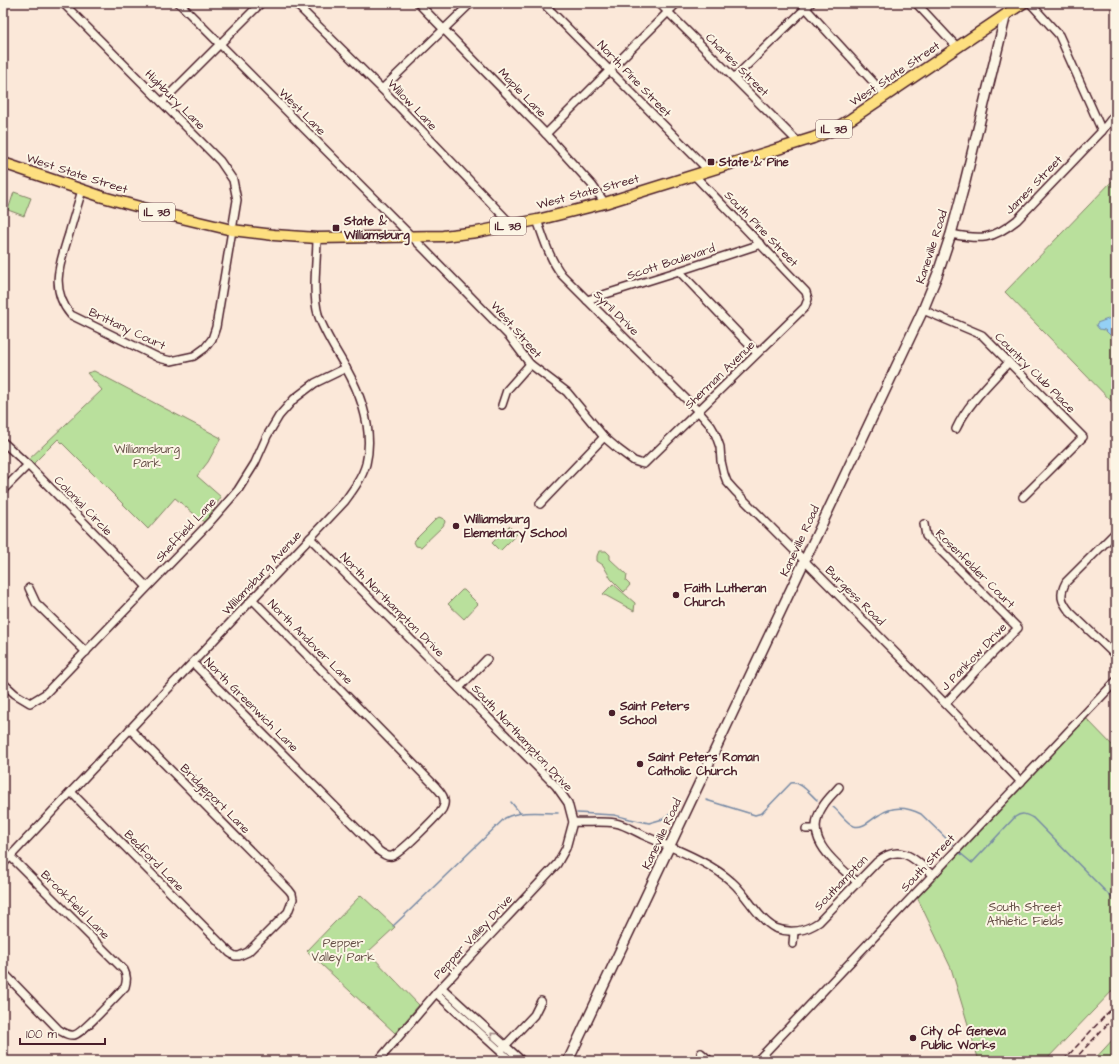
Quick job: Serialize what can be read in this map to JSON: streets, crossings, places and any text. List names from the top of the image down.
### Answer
{
  "streets": {
    "main road": ["West State Street", "IL 38", "Kaneville Road"],
    "street": [
      "Charles Street",
      "North Pine Street",
      "Maple Lane",
      "Highbury Lane",
      "Willow Lane",
      "West Lane",
      "James Street",
      "South Pine Street",
      "Scott Boulevard",
      "Syril Drive",
      "Brittany Court",
      "West Street",
      "Country Club Place",
      "Sherman Avenue",
      "Colonial Circle",
      "Sheffield Lane",
      "Rosenfelder Court",
      "Williamsburg Avenue",
      "Burgess Road",
      "North Northampton Drive",
      "North Andover Lane",
      "J Pankow Drive",
      "North Greenwich Lane",
      "South Northampton Drive",
      "Bridgeport Lane",
      "Bedford Lane",
      "South Street",
      "Southampton",
      "Brookfield Lane",
      "Pepper Valley Drive"
    ]
  },
  "crossings": [
    ["Charles Street", "West State Street"],
    ["West State Street", "North Pine Street"],
    ["West State Street", "Maple Lane"],
    ["West State Street", "Highbury Lane"],
    ["West State Street", "Willow Lane"],
    ["West State Street", "West Lane"],
    ["West State Street", "South Pine Street"],
    ["West State Street", "Kaneville Road"],
    ["West State Street", "Syril Drive"],
    ["West State Street", "Brittany Court"],
    ["West State Street", "West Street"],
    ["West State Street", "Williamsburg Avenue"],
    ["Highbury Lane", "Brittany Court"],
    ["West Lane", "West Street"],
    ["James Street", "Kaneville Road"],
    ["South Pine Street", "Scott Boulevard"],
    ["South Pine Street", "Sherman Avenue"],
    ["Kaneville Road", "Country Club Place"],
    ["Kaneville Road", "Burgess Road"],
    ["Scott Boulevard", "Syril Drive"],
    ["Syril Drive", "Sherman Avenue"],
    ["Syril Drive", "Burgess Road"],
    ["West Street", "Sherman Avenue"],
    ["Sherman Avenue", "Burgess Road"],
    ["Colonial Circle", "Sheffield Lane"],
    ["Sheffield Lane", "Williamsburg Avenue"],
    ["Rosenfelder Court", "J Pankow Drive"],
    ["Williamsburg Avenue", "North Northampton Drive"],
    ["Williamsburg Avenue", "North Andover Lane"],
    ["Williamsburg Avenue", "North Greenwich Lane"],
    ["Williamsburg Avenue", "Bridgeport Lane"],
    ["Williamsburg Avenue", "Bedford Lane"],
    ["Williamsburg Avenue", "Brookfield Lane"],
    ["Burgess Road", "J Pankow Drive"],
    ["Burgess Road", "South Street"],
    ["North Northampton Drive", "South Northampton Drive"],
    ["North Andover Lane", "North Greenwich Lane"],
    ["South Northampton Drive", "Pepper Valley Drive"],
    ["Bridgeport Lane", "Bedford Lane"],
    ["South Street", "Southampton"]
  ],
  "parks": ["Williamsburg Park", "South Street Athletic Fields", "Pepper Valley Park"],
  "places": {
    "transit": ["State & Pine", "State & Williamsburg"],
    "other": [
      "Williamsburg Elementary School",
      "Faith Lutheran Church",
      "Saint Peters School",
      "Saint Peters Roman Catholic Church",
      "City of Geneva Public Works"
    ]
  },
  "scale_bar": "100 m"
}
